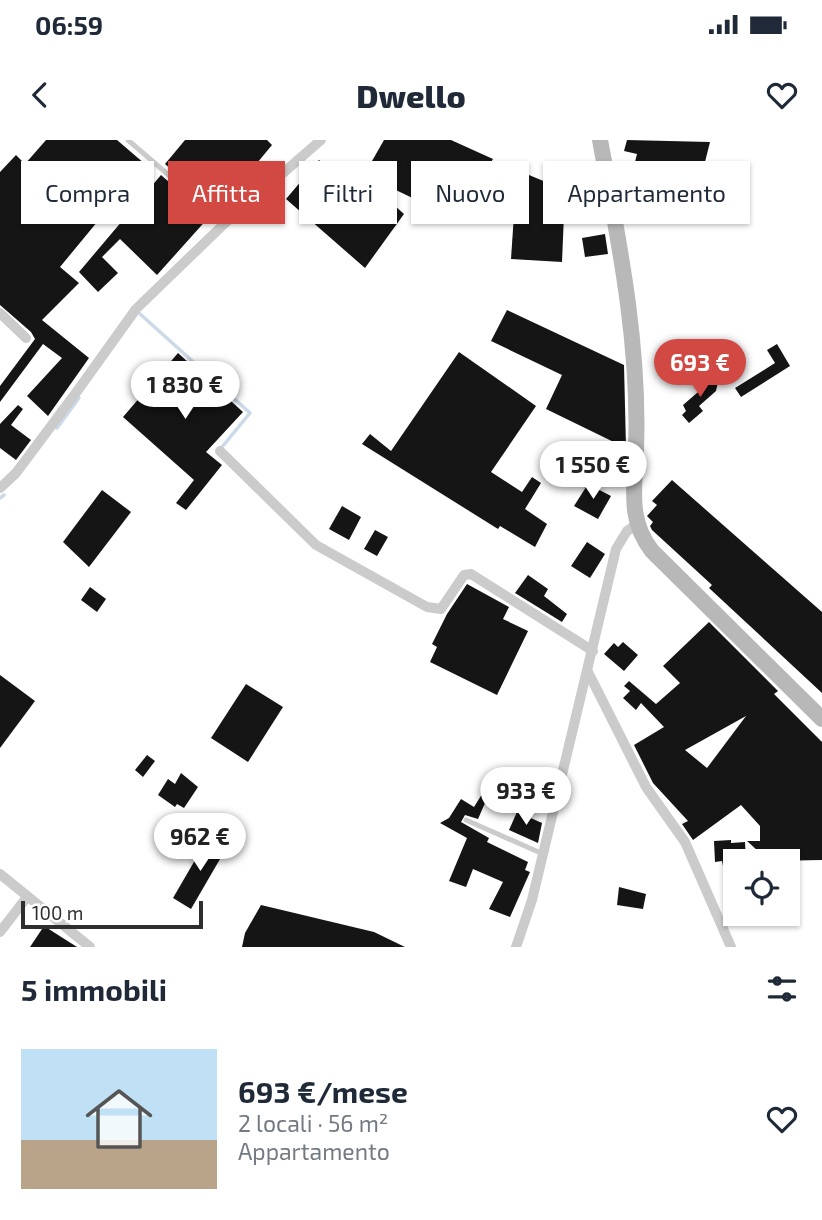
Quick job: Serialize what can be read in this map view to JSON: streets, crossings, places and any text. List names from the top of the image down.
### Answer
{
  "scale_bar": "100 m",
  "page": {
    "status": "06:59",
    "header": "Dwello",
    "chip": [
      "Compra",
      "Affitta",
      "Filtri",
      "Nuovo",
      "Appartamento"
    ],
    "price": [
      "693 €",
      "1 830 €",
      "1 550 €",
      "933 €",
      "962 €"
    ],
    "scale": "100 m",
    "heading": "5 immobili",
    "list": [
      {
        "name": "693 €/mese",
        "note": "2 locali · 56 m² · Appartamento"
      }
    ]
  }
}
